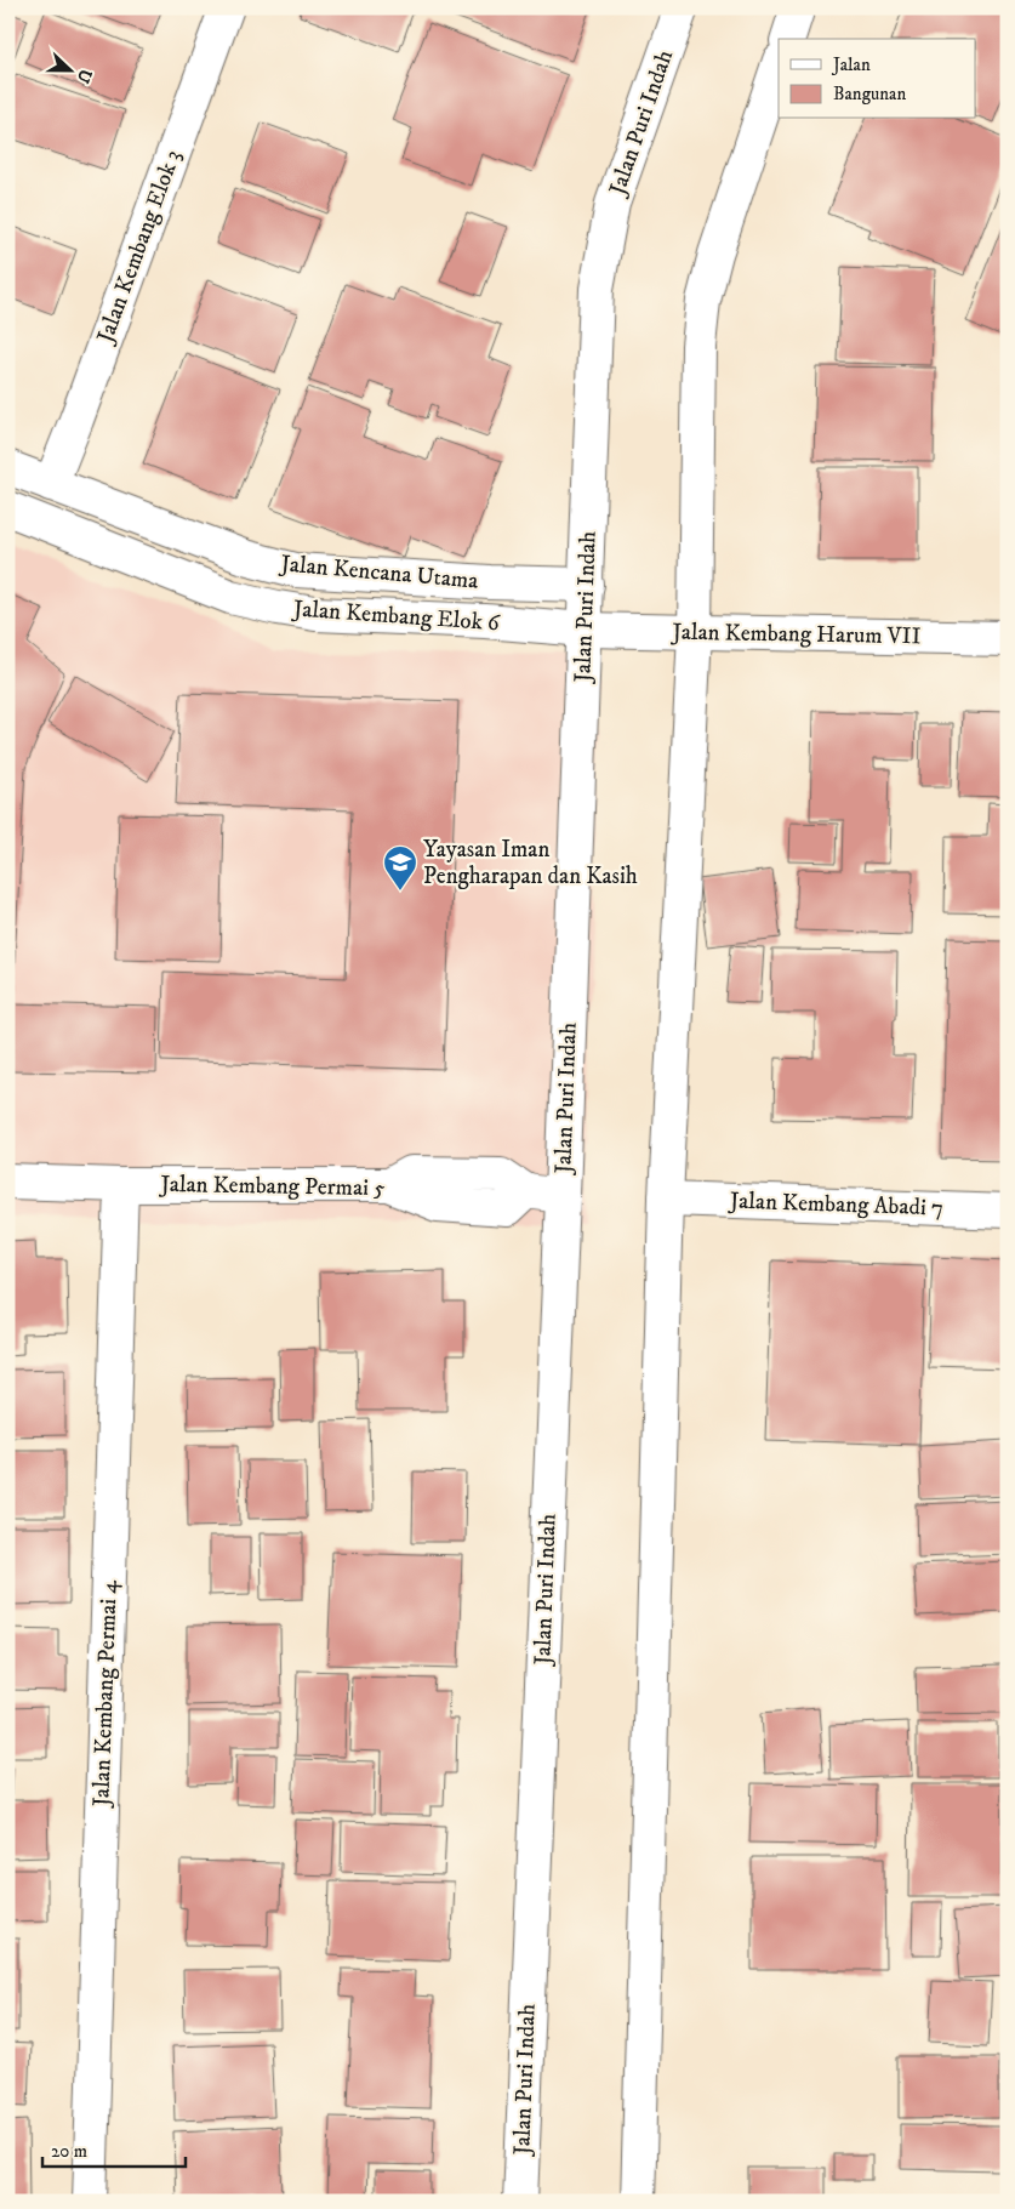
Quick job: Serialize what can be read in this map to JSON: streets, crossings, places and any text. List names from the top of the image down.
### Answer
{
  "streets": {
    "main road": [
      "Jalan Puri Indah",
      "Jalan Kembang Elok 3",
      "Jalan Kencana Utama",
      "Jalan Kembang Elok 6",
      "Jalan Kembang Harum VII",
      "Jalan Kembang Permai 5",
      "Jalan Kembang Abadi 7",
      "Jalan Kembang Permai 4"
    ]
  },
  "crossings": [
    ["Jalan Puri Indah", "Jalan Kencana Utama"],
    ["Jalan Puri Indah", "Jalan Kembang Elok 6"],
    ["Jalan Puri Indah", "Jalan Kembang Harum VII"],
    ["Jalan Puri Indah", "Jalan Kembang Permai 5"],
    ["Jalan Kembang Elok 3", "Jalan Kencana Utama"],
    ["Jalan Kembang Elok 6", "Jalan Kembang Harum VII"],
    ["Jalan Kembang Permai 5", "Jalan Kembang Permai 4"]
  ],
  "places": {
    "school or university": ["Yayasan Iman Pengharapan dan Kasih"]
  },
  "legend": ["Jalan", "Bangunan"],
  "scale_bar": "20 m",
  "north": "right"
}
